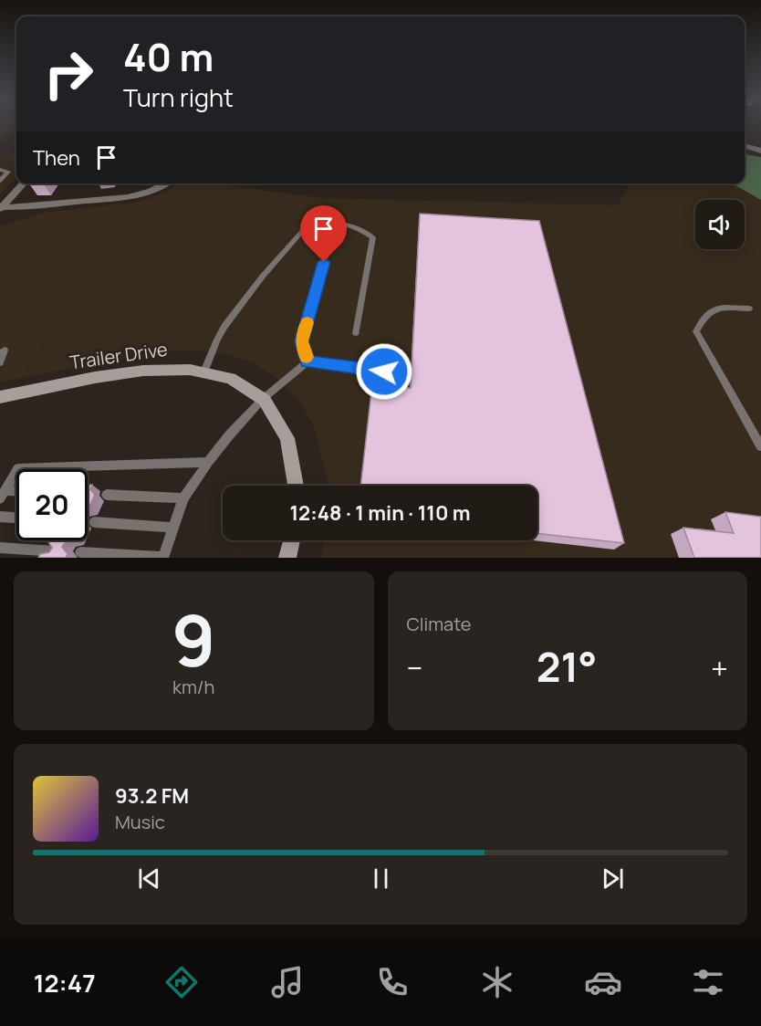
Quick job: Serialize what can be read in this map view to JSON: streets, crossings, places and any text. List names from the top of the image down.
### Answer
{
  "streets": {
    "street": ["Trailer Drive"]
  },
  "page": {
    "turn": ["40 m", "Turn right"],
    "then": "Then",
    "limit": "20",
    "trip": "12:48 · 1 min · 110 m",
    "tile": [
      ["9", "km/h"],
      "Climate"
    ],
    "heat": ["−", "21°", "+"],
    "song": ["93.2 FM", "Music"],
    "tabs": "12:47"
  }
}
